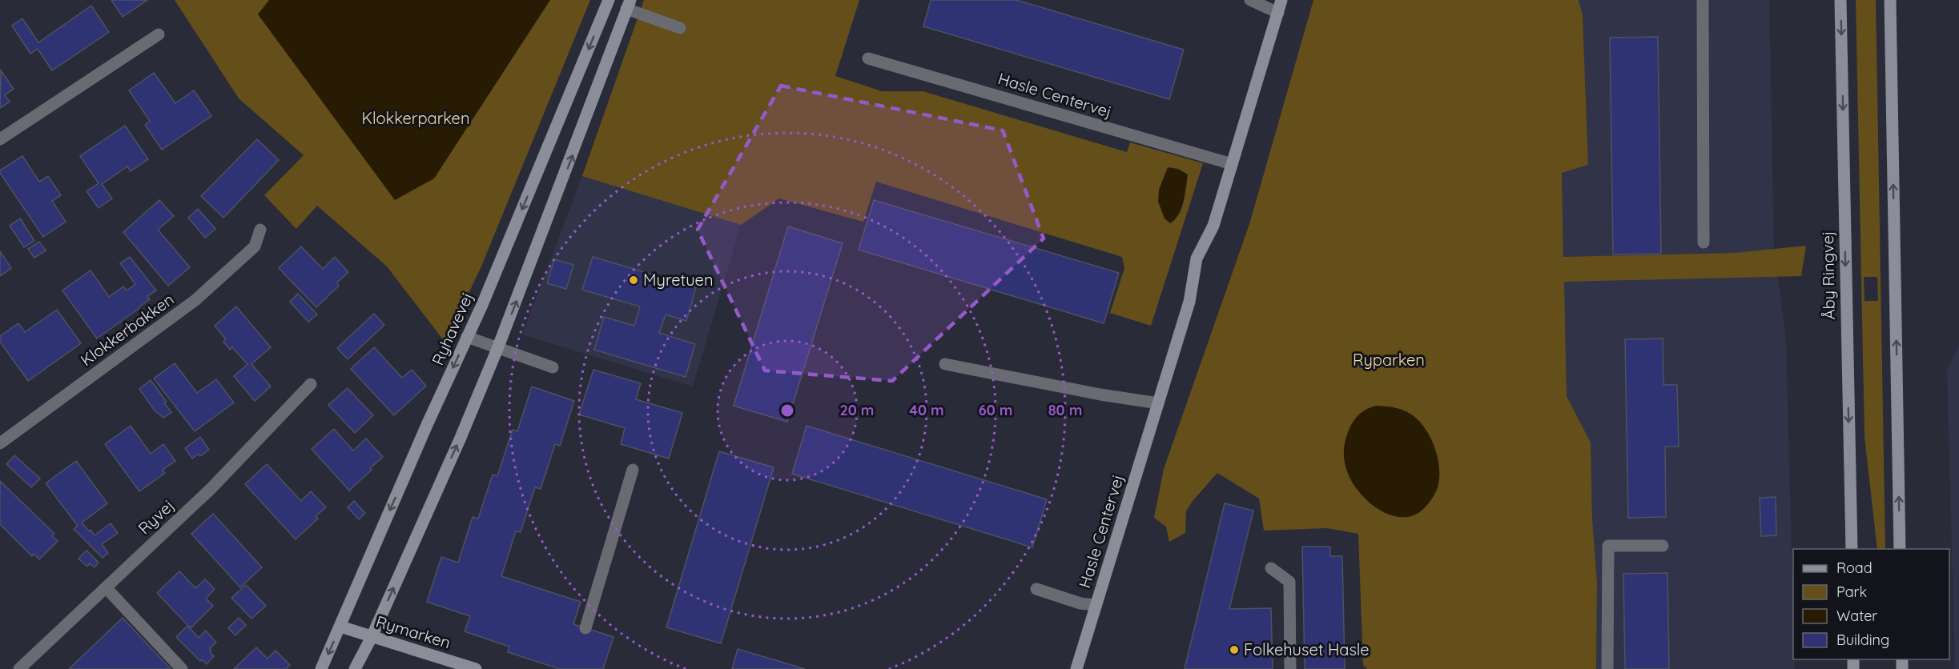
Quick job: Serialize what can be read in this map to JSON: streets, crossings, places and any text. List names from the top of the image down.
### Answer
{
  "streets": {
    "street": [
      "Hasle Centervej",
      "Åby Ringvej",
      "Ryhavevej",
      "Klokkerbakken",
      "Ryvej",
      "Rymarken"
    ]
  },
  "crossings": [
    ["Ryhavevej", "Rymarken"]
  ],
  "parks": ["Klokkerparken", "Ryparken"],
  "places": ["Myretuen", "Folkehuset Hasle"],
  "legend": [
    "Road",
    "Park",
    "Water",
    "Building"
  ],
  "rings": [
    "20 m",
    "40 m",
    "60 m",
    "80 m"
  ]
}
